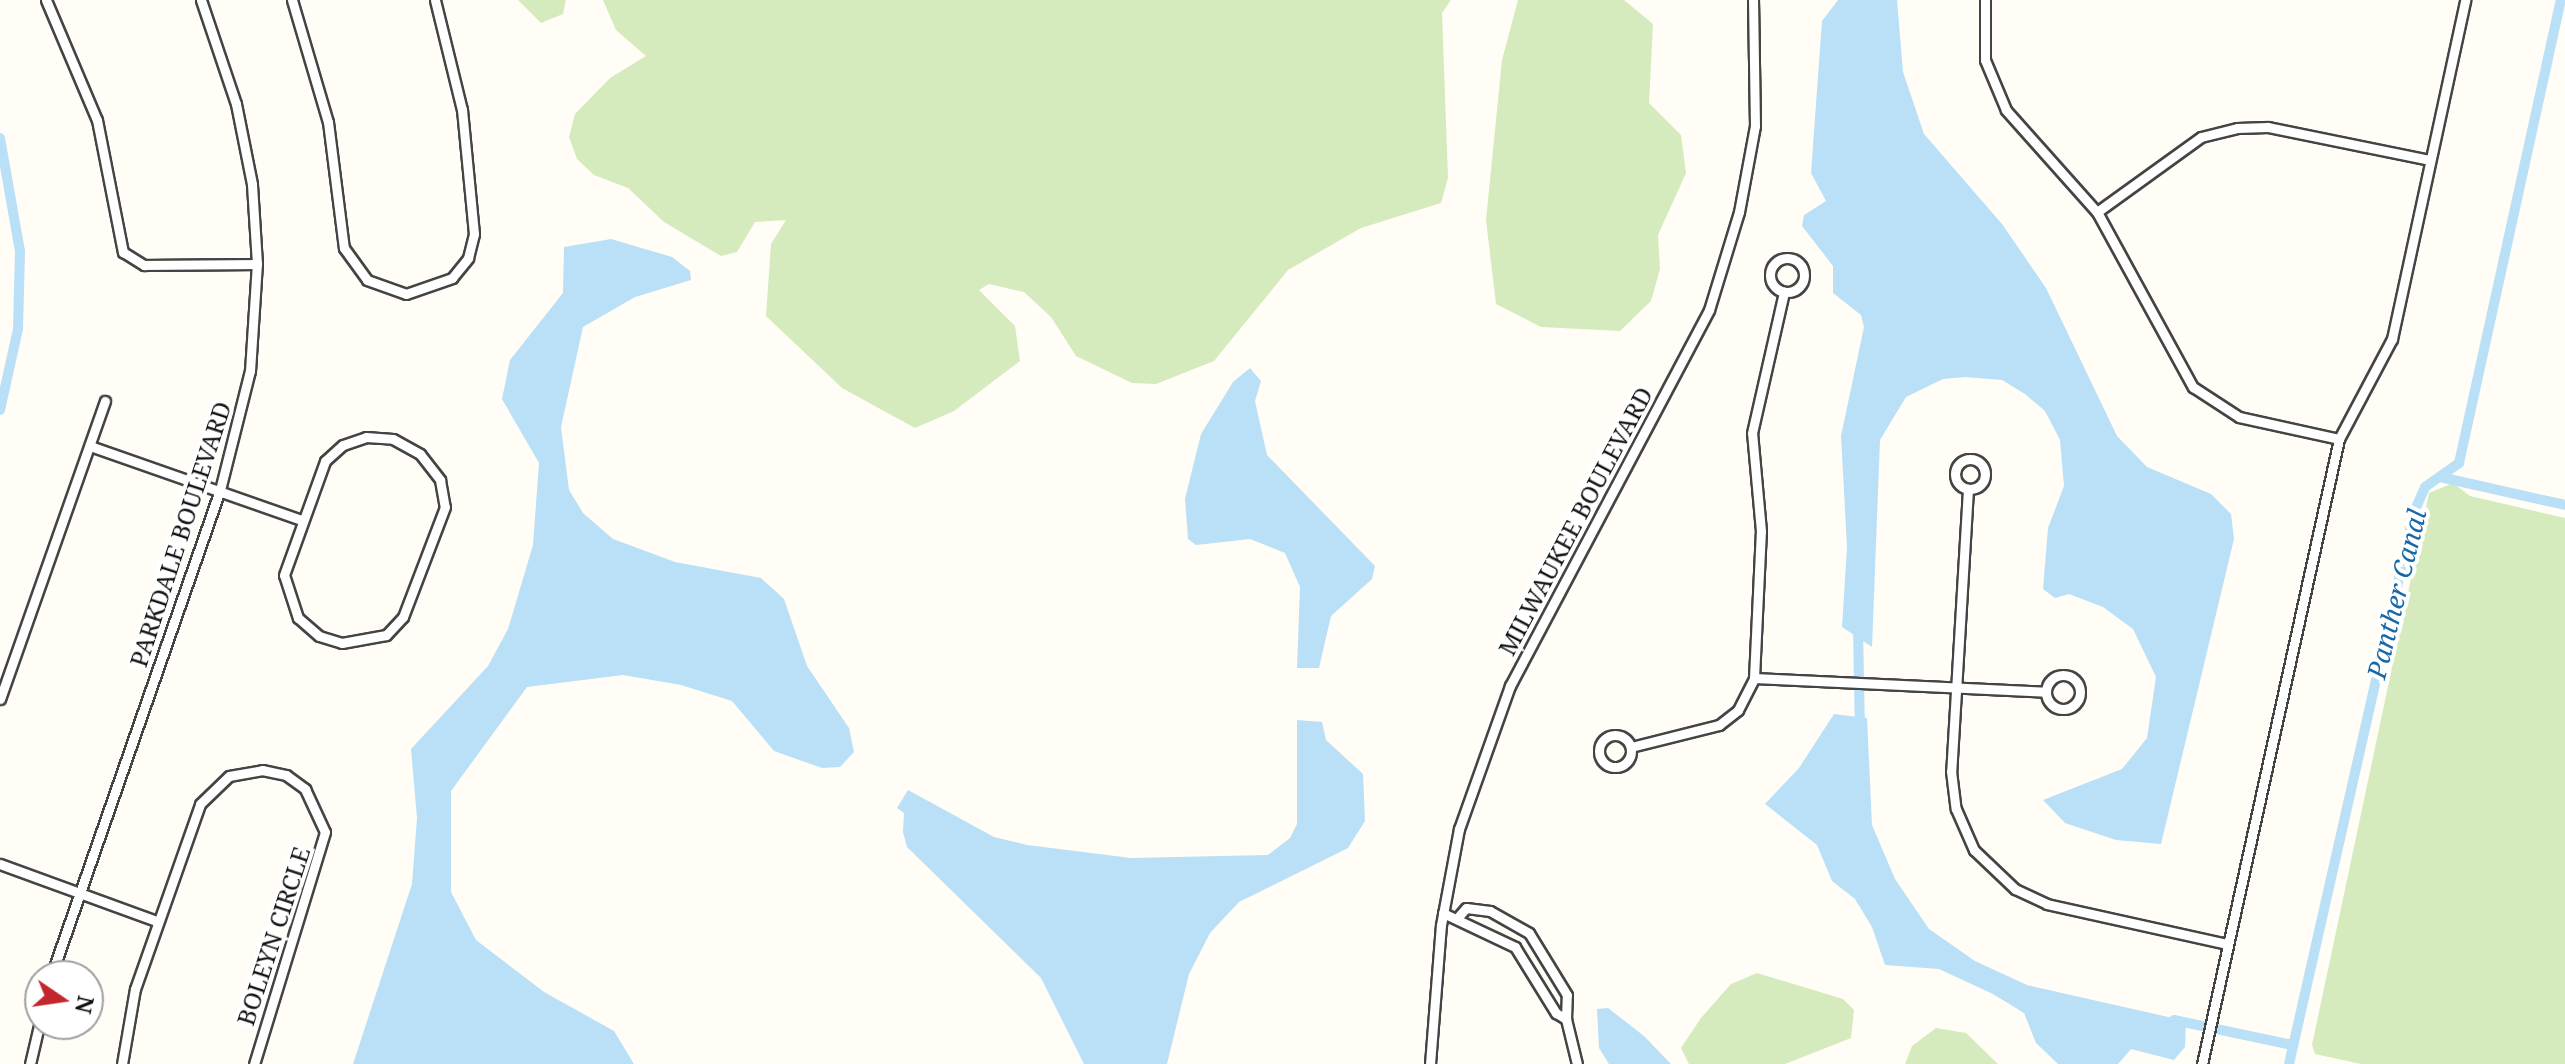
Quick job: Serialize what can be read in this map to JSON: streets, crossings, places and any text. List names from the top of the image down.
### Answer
{
  "streets": {
    "street": ["MILWAUKEE BOULEVARD", "PARKDALE BOULEVARD", "BOLEYN CIRCLE"]
  },
  "water": ["Panther Canal"],
  "north": "right"
}
